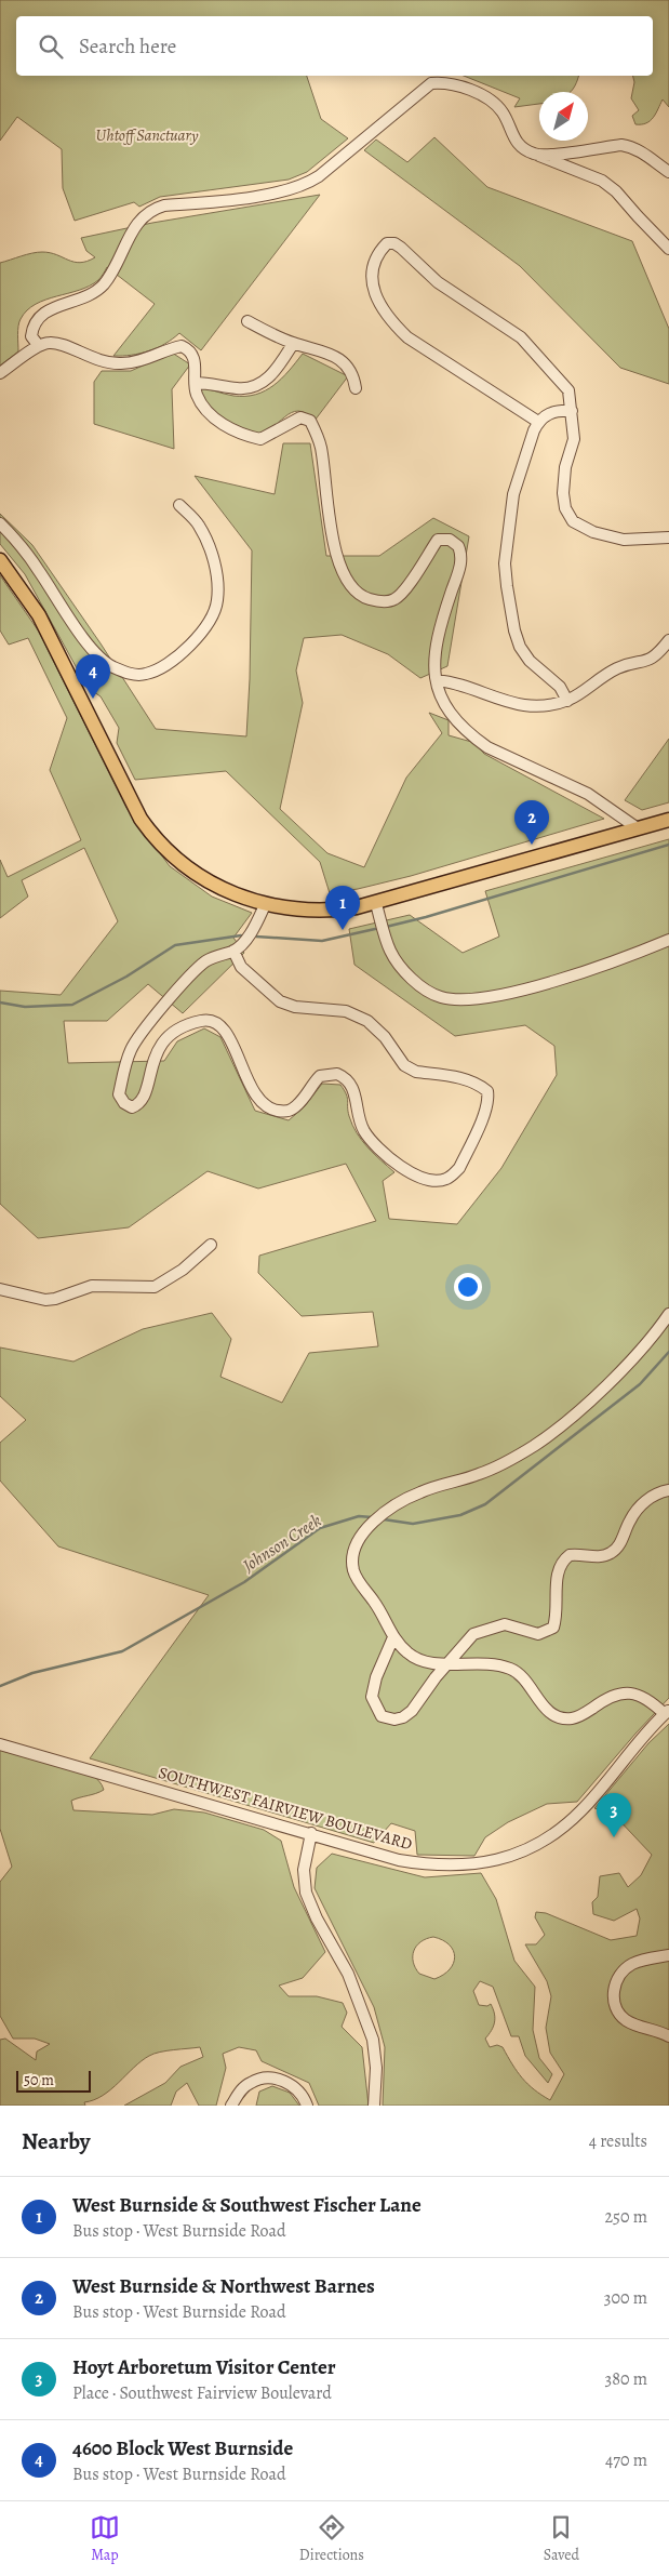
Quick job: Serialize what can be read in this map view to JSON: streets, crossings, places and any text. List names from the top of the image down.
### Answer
{
  "streets": {
    "street": ["SOUTHWEST FAIRVIEW BOULEVARD"]
  },
  "water": ["Johnson Creek"],
  "parks": ["Uhtoff Sanctuary"],
  "scale_bar": "50 m",
  "north": "top right",
  "page": {
    "search": "Search here",
    "pins": [
      "4",
      "2",
      "1",
      "3"
    ],
    "scale": "50 m",
    "heading": ["Nearby", "4 results"],
    "list": [
      {
        "mark": "1",
        "name": "West Burnside & Southwest Fischer Lane",
        "note": "Bus stop · West Burnside Road",
        "value": "250 m"
      },
      {
        "mark": "2",
        "name": "West Burnside & Northwest Barnes",
        "note": "Bus stop · West Burnside Road",
        "value": "300 m"
      },
      {
        "mark": "3",
        "name": "Hoyt Arboretum Visitor Center",
        "note": "Place · Southwest Fairview Boulevard",
        "value": "380 m"
      },
      {
        "mark": "4",
        "name": "4600 Block West Burnside",
        "note": "Bus stop · West Burnside Road",
        "value": "470 m"
      }
    ],
    "nav": ["Map", "Directions", "Saved"]
  }
}
